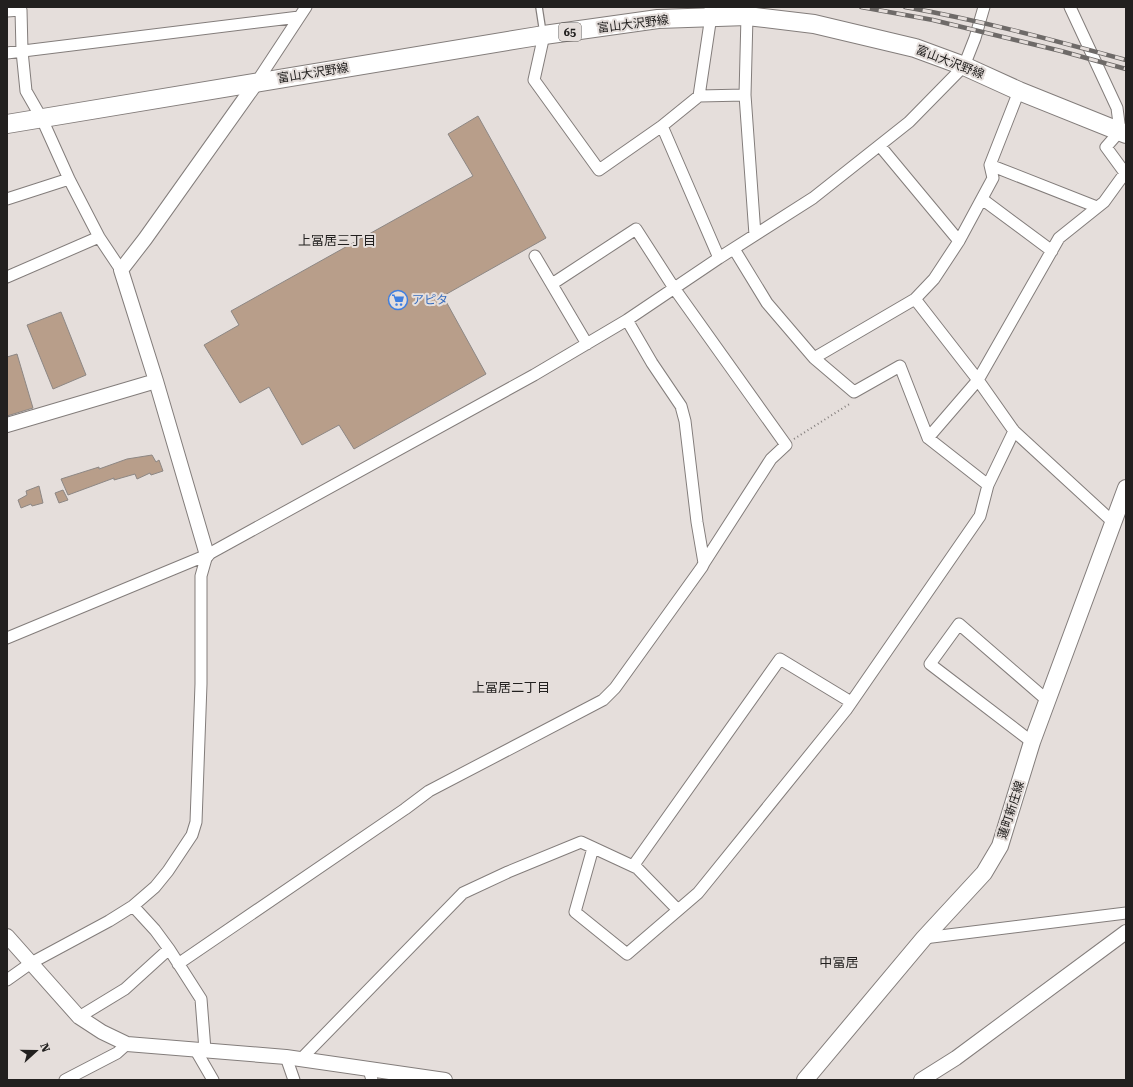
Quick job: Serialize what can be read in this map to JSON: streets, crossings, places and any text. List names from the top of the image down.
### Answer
{
  "streets": {
    "main road": ["富山大沢野線", "65", "蓮町新庄線"]
  },
  "districts": ["上冨居三丁目", "上冨居二丁目", "中冨居"],
  "places": {
    "supermarket": ["アピタ"]
  },
  "north": "right"
}
